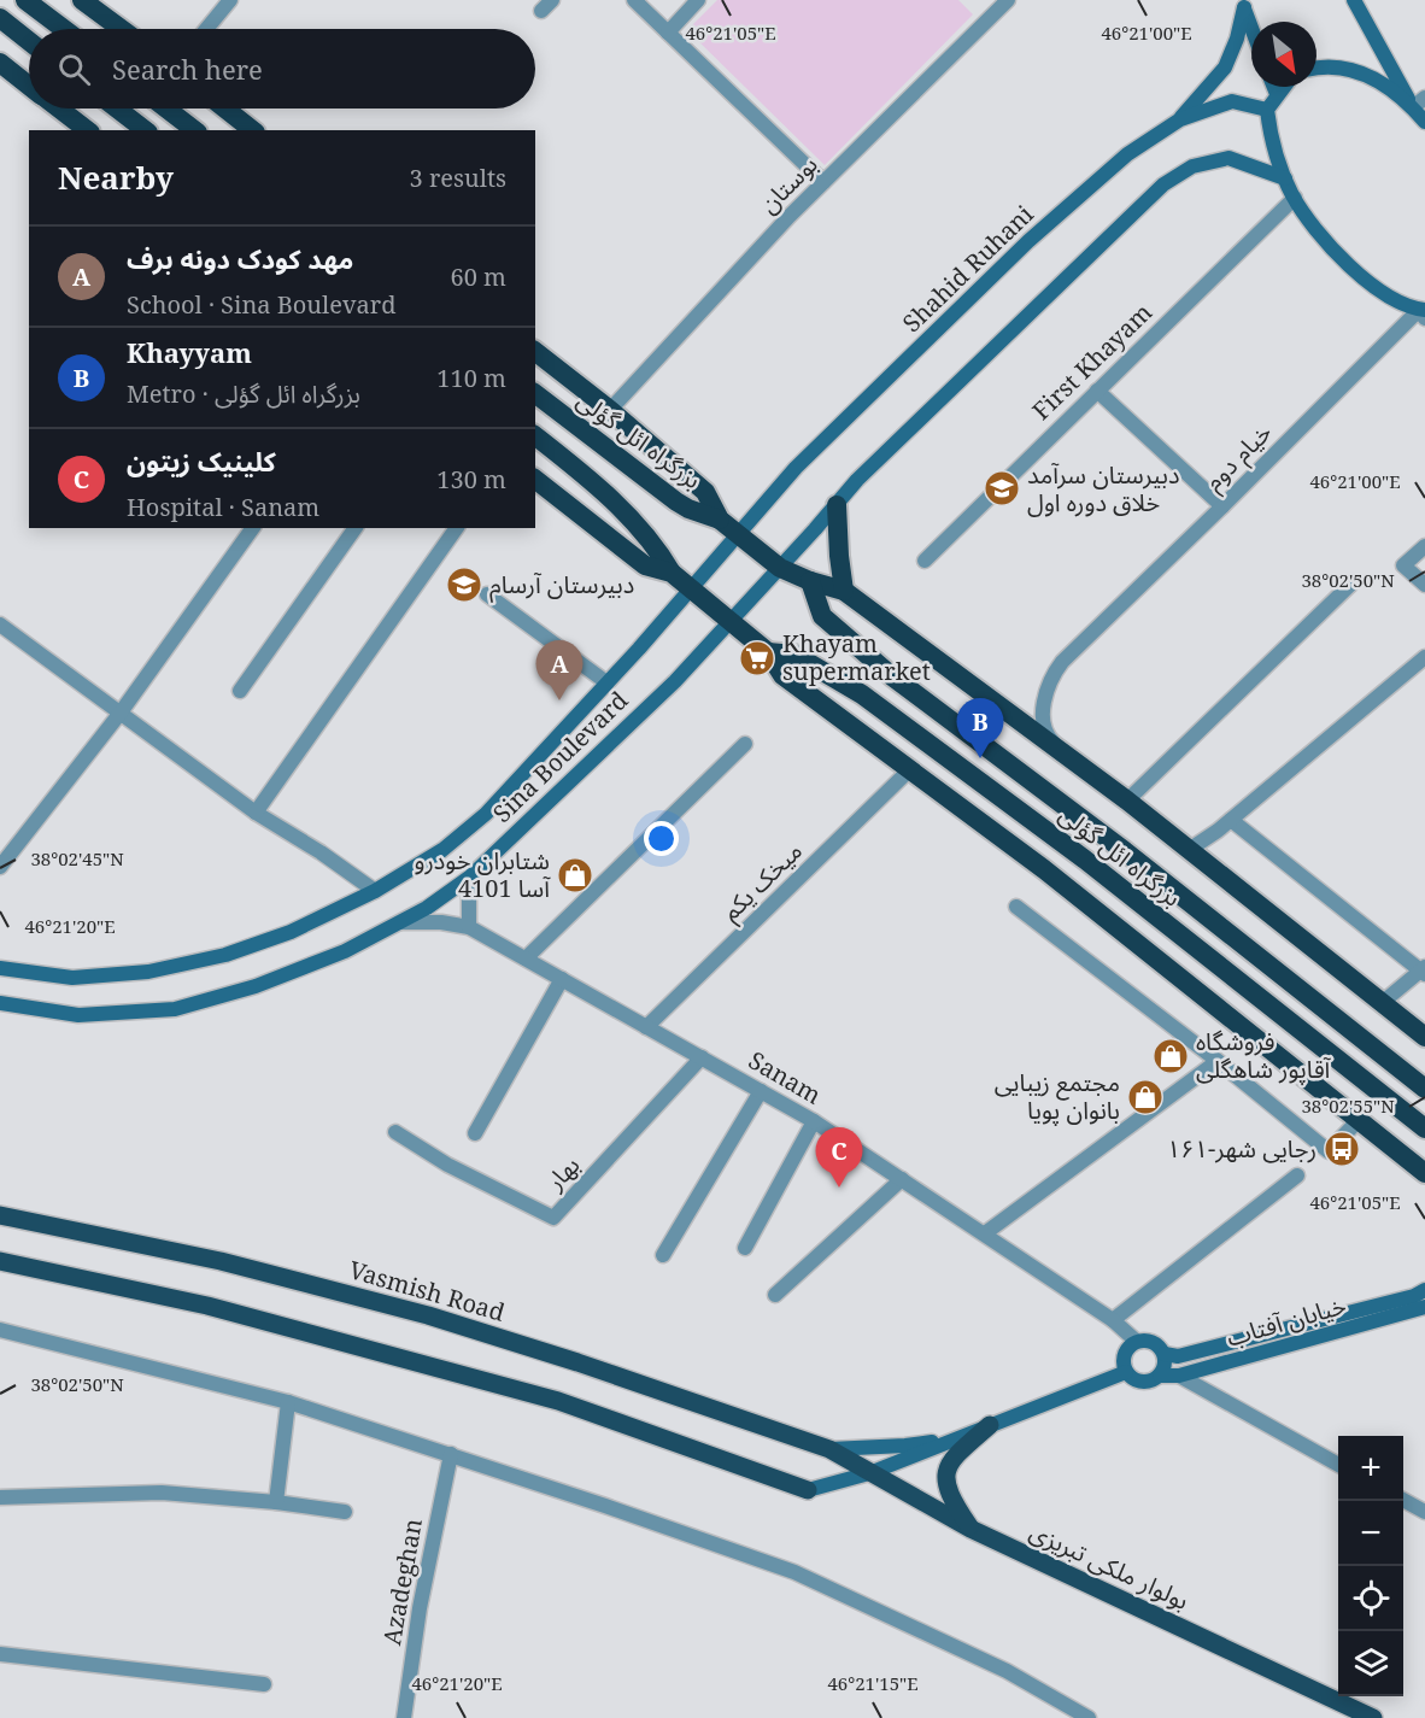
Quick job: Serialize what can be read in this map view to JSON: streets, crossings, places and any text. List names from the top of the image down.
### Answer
{
  "streets": {
    "highway": ["بزرگراه ائل گؤلی"],
    "main road": [
      "Shahid Ruhani",
      "Sina Boulevard",
      "Vasmish Road",
      "خیابان آفتاب",
      "بولوار ملکی تبریزی"
    ],
    "street": [
      "بوستان",
      "First Khayam",
      "خیام دوم",
      "میخک یکم",
      "Sanam",
      "بهار",
      "Azadeghan"
    ]
  },
  "crossings": [
    ["Shahid Ruhani", "Sina Boulevard"],
    ["میخک یکم", "Sanam"],
    ["Sanam", "بهار"],
    ["Sanam", "خیابان آفتاب"],
    ["Vasmish Road", "بولوار ملکی تبریزی"]
  ],
  "places": {
    "school or university": ["دبیرستان سرآمد خلاق دوره اول", "دبیرستان آرسام"],
    "supermarket": ["Khayam supermarket"],
    "shop": ["شتابران خودرو 4101 آسا", "فروشگاه آقاپور شاهگلی", "مجتمع زیبایی بانوان پویا"],
    "bus stop": ["۱۶۱-رجایی شهر"]
  },
  "north": "bottom right",
  "page": {
    "search": "Search here",
    "heading": ["Nearby", "3 results"],
    "list": [
      {
        "mark": "A",
        "name": "مهد کودک دونه برف",
        "note": "School · Sina Boulevard",
        "value": "60 m"
      },
      {
        "mark": "B",
        "name": "Khayyam",
        "note": "Metro · بزرگراه ائل گؤلی",
        "value": "110 m"
      },
      {
        "mark": "C",
        "name": "کلینیک زیتون",
        "note": "Hospital · Sanam",
        "value": "130 m"
      }
    ],
    "pins": ["A", "B", "C"],
    "map_buttons": ["+", "−"]
  },
  "coordinates": [
    "46°21'05\"E",
    "46°21'00\"E",
    "38°02'50\"N",
    "38°02'45\"N",
    "46°21'20\"E",
    "38°02'55\"N",
    "46°21'15\"E"
  ]
}
